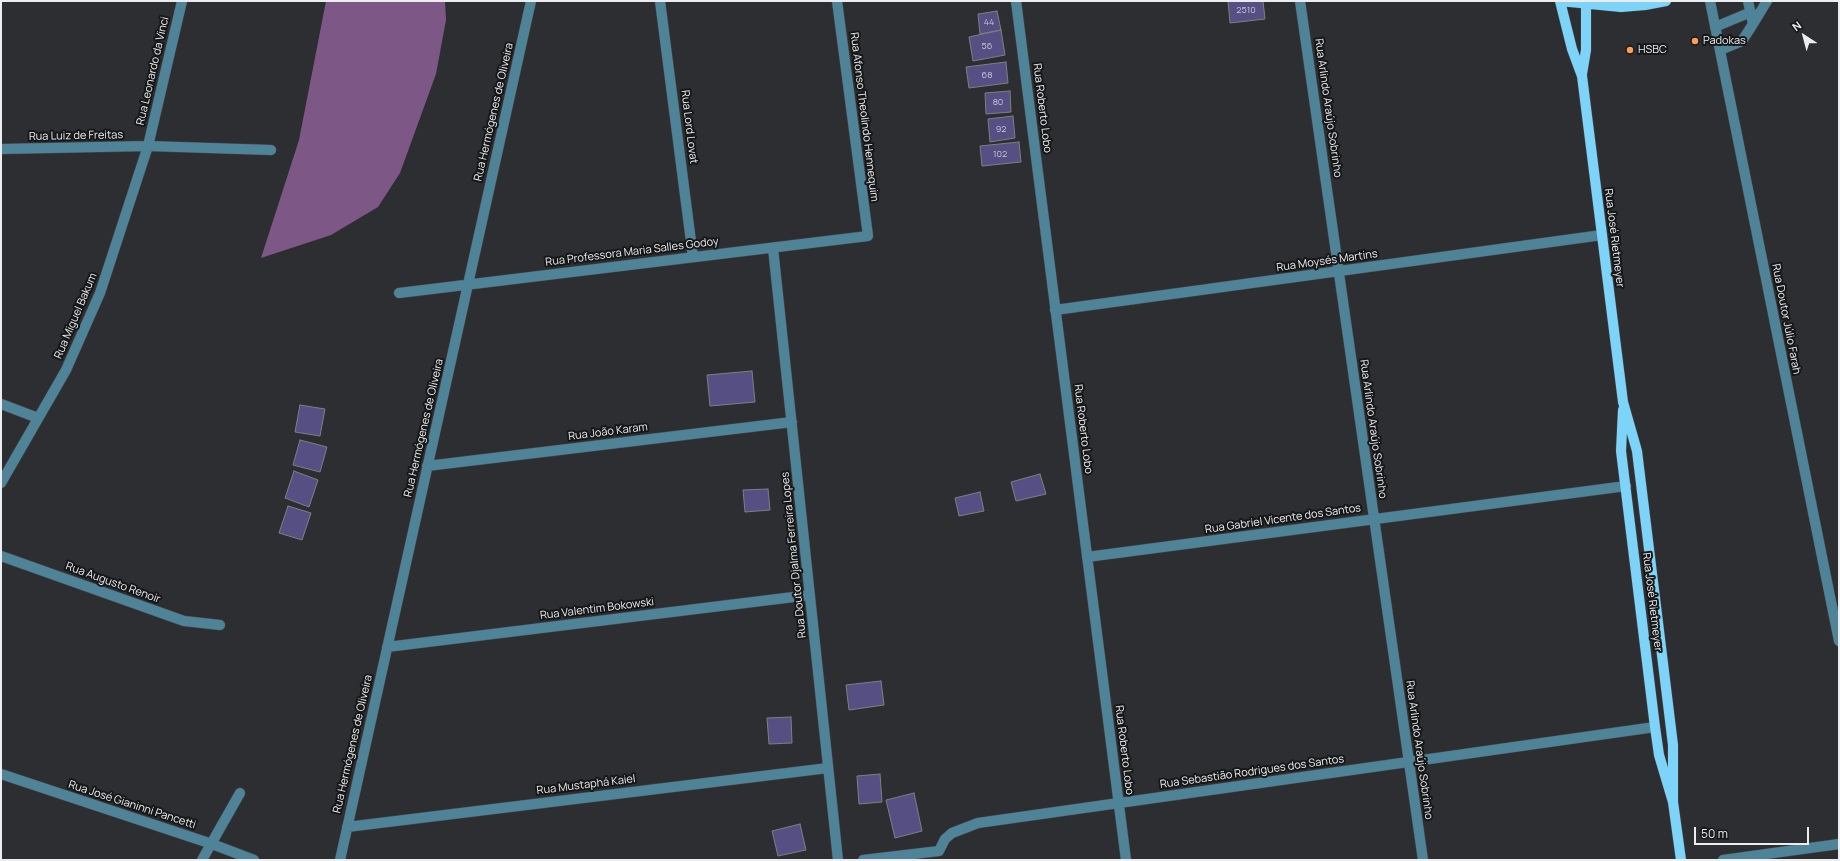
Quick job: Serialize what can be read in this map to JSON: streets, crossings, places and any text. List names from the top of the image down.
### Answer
{
  "streets": {
    "main road": ["Rua José Rietmeyer"],
    "street": [
      "Rua Leonardo da Vinci",
      "Rua Roberto Lobo",
      "Rua Arlindo Araújo Sobrinho",
      "Rua Hermógenes de Oliveira",
      "Rua Afonso Theolindo Hennequim",
      "Rua Lord Lovat",
      "Rua Luiz de Freitas",
      "Rua Professora Maria Salles Godoy",
      "Rua Moysés Martins",
      "Rua Miguel Bakum",
      "Rua Doutor Júlio Farah",
      "Rua João Karam",
      "Rua Gabriel Vicente dos Santos",
      "Rua Doutor Djalma Ferreira Lopes",
      "Rua Augusto Renoir",
      "Rua Valentim Bokowski",
      "Rua Sebastião Rodrigues dos Santos",
      "Rua Mustaphá Kaiel",
      "Rua José Gianinni Pancetti"
    ]
  },
  "crossings": [
    ["Rua Leonardo da Vinci", "Rua Luiz de Freitas"],
    ["Rua Leonardo da Vinci", "Rua Miguel Bakum"],
    ["Rua Roberto Lobo", "Rua Moysés Martins"],
    ["Rua Roberto Lobo", "Rua Gabriel Vicente dos Santos"],
    ["Rua Roberto Lobo", "Rua Sebastião Rodrigues dos Santos"],
    ["Rua Arlindo Araújo Sobrinho", "Rua Moysés Martins"],
    ["Rua Arlindo Araújo Sobrinho", "Rua Gabriel Vicente dos Santos"],
    ["Rua Arlindo Araújo Sobrinho", "Rua Sebastião Rodrigues dos Santos"],
    ["Rua Hermógenes de Oliveira", "Rua Professora Maria Salles Godoy"],
    ["Rua Hermógenes de Oliveira", "Rua João Karam"],
    ["Rua Hermógenes de Oliveira", "Rua Valentim Bokowski"],
    ["Rua Hermógenes de Oliveira", "Rua Mustaphá Kaiel"],
    ["Rua Afonso Theolindo Hennequim", "Rua Professora Maria Salles Godoy"],
    ["Rua Lord Lovat", "Rua Professora Maria Salles Godoy"],
    ["Rua Luiz de Freitas", "Rua Miguel Bakum"],
    ["Rua José Rietmeyer", "Rua Moysés Martins"],
    ["Rua José Rietmeyer", "Rua Gabriel Vicente dos Santos"],
    ["Rua José Rietmeyer", "Rua Sebastião Rodrigues dos Santos"],
    ["Rua Professora Maria Salles Godoy", "Rua Doutor Djalma Ferreira Lopes"],
    ["Rua João Karam", "Rua Doutor Djalma Ferreira Lopes"],
    ["Rua Doutor Djalma Ferreira Lopes", "Rua Valentim Bokowski"],
    ["Rua Doutor Djalma Ferreira Lopes", "Rua Mustaphá Kaiel"]
  ],
  "places": ["Padokas", "HSBC"],
  "house_numbers": [
    "2510",
    "44",
    "56",
    "68",
    "80",
    "92",
    "102"
  ],
  "scale_bar": "50 m",
  "north": "top left"
}
